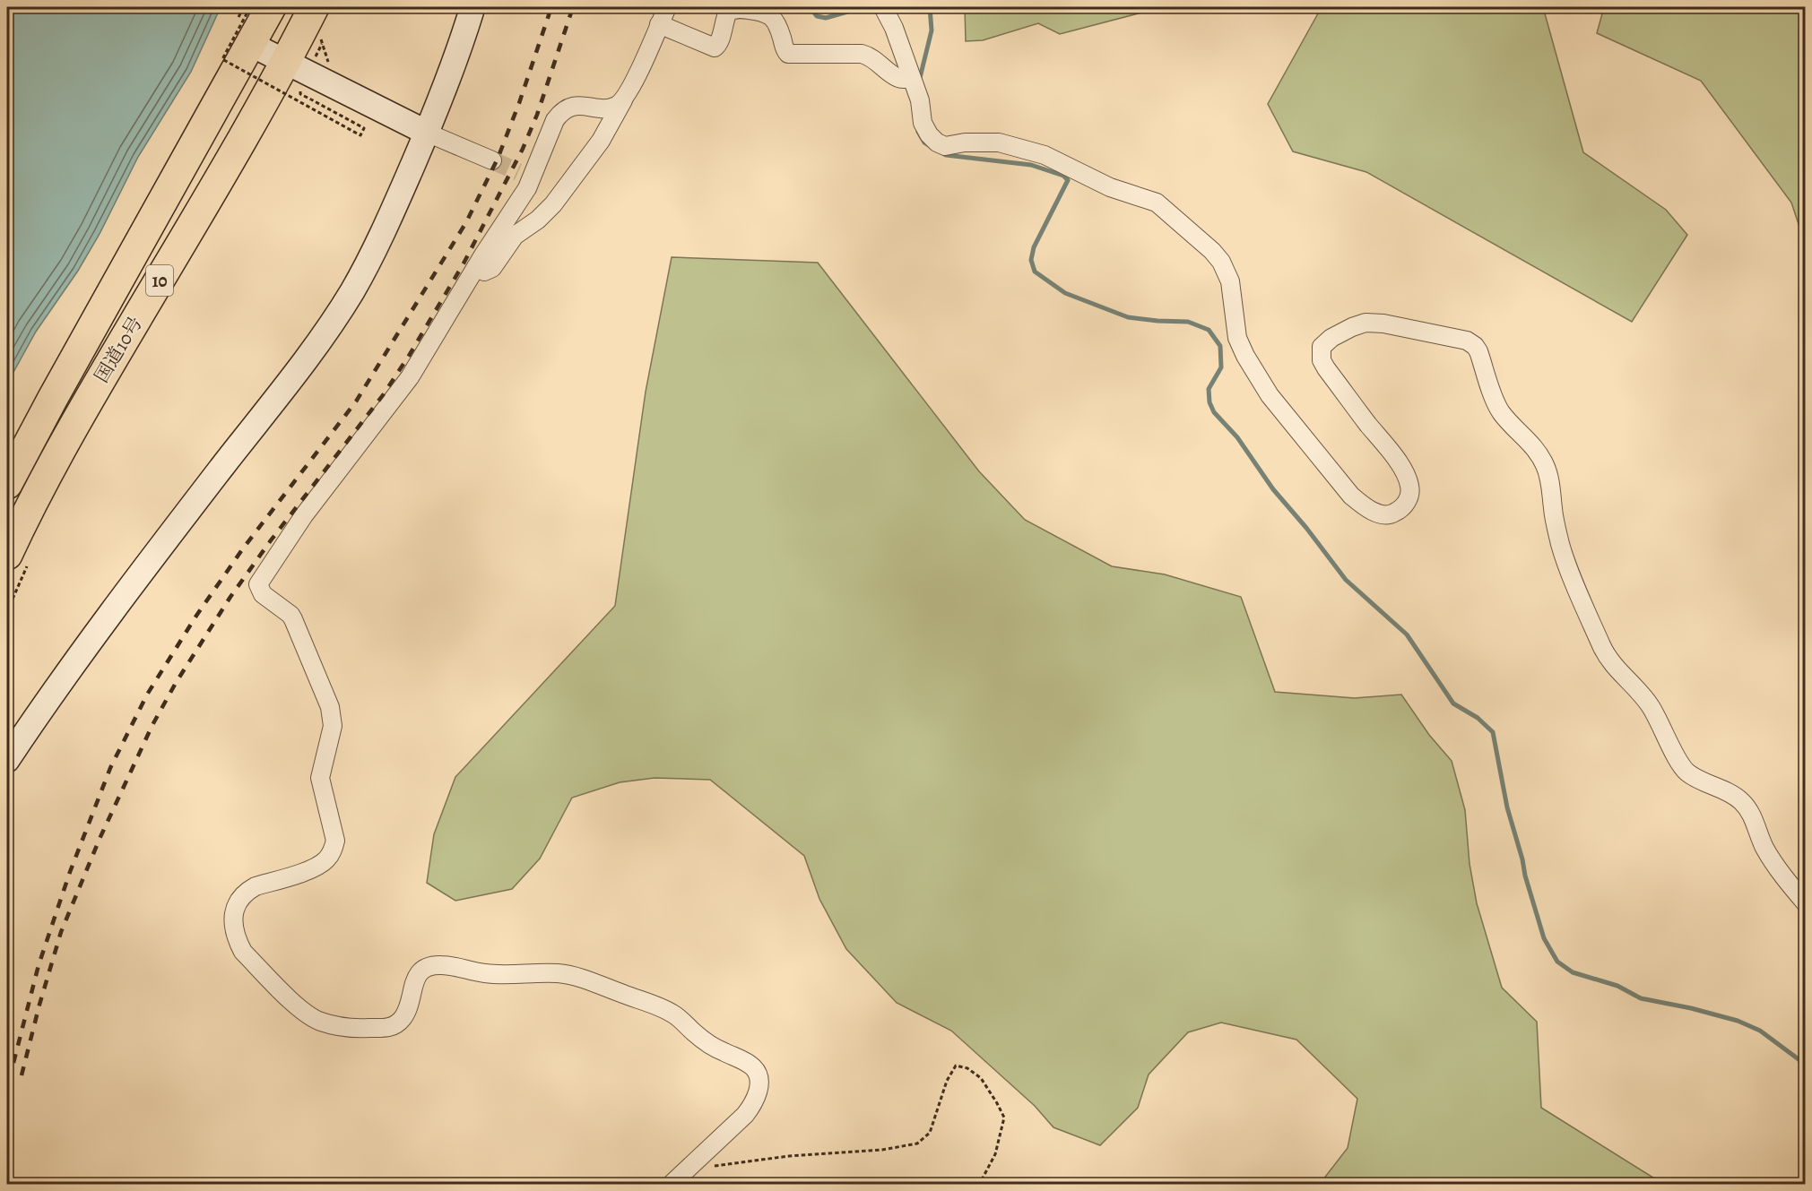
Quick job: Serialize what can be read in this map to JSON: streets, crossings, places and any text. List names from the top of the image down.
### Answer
{
  "streets": {
    "highway": ["10", "国道10号"]
  }
}
